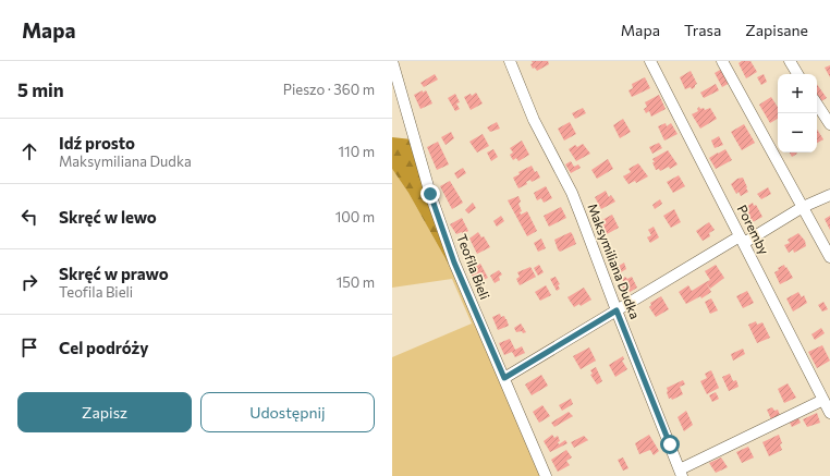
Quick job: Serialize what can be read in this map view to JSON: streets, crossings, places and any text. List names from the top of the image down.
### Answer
{
  "streets": {
    "street": ["Poremby", "Maksymiliana Dudka", "Teofila Bieli"]
  },
  "page": {
    "header": "Mapa",
    "nav": ["Mapa", "Trasa", "Zapisane"],
    "heading": ["5 min", "Pieszo · 360 m"],
    "map_buttons": ["+", "−"],
    "list": [
      ["Idź prosto", "Maksymiliana Dudka", "110 m"],
      ["Skręć w lewo", "100 m"],
      ["Skręć w prawo", "Teofila Bieli", "150 m"],
      "Cel podróży"
    ],
    "buttons": ["Zapisz", "Udostępnij"]
  }
}
